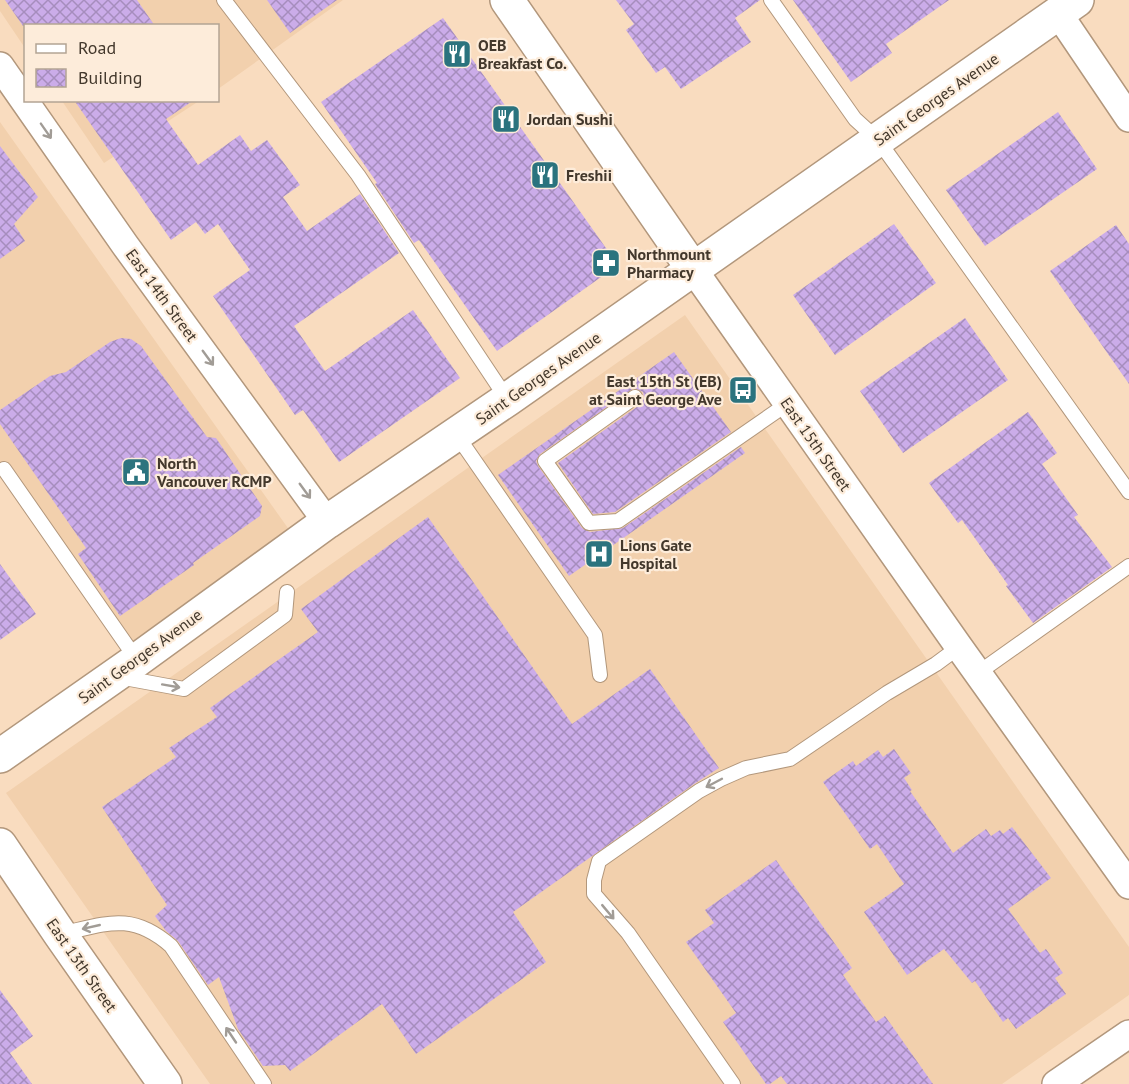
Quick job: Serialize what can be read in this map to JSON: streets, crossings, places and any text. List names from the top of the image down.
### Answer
{
  "streets": {
    "street": [
      "Saint Georges Avenue",
      "East 14th Street",
      "East 15th Street",
      "East 13th Street"
    ]
  },
  "crossings": [
    ["Saint Georges Avenue", "East 14th Street"],
    ["Saint Georges Avenue", "East 15th Street"]
  ],
  "one_way": ["East 14th Street"],
  "places": {
    "restaurant": ["OEB Breakfast Co.", "Jordan Sushi", "Freshii"],
    "pharmacy": ["Northmount Pharmacy"],
    "bus stop": ["East 15th St (EB) at Saint George Ave"],
    "public building": ["North Vancouver RCMP"],
    "hospital": ["Lions Gate Hospital"]
  },
  "legend": ["Road", "Building"]
}
